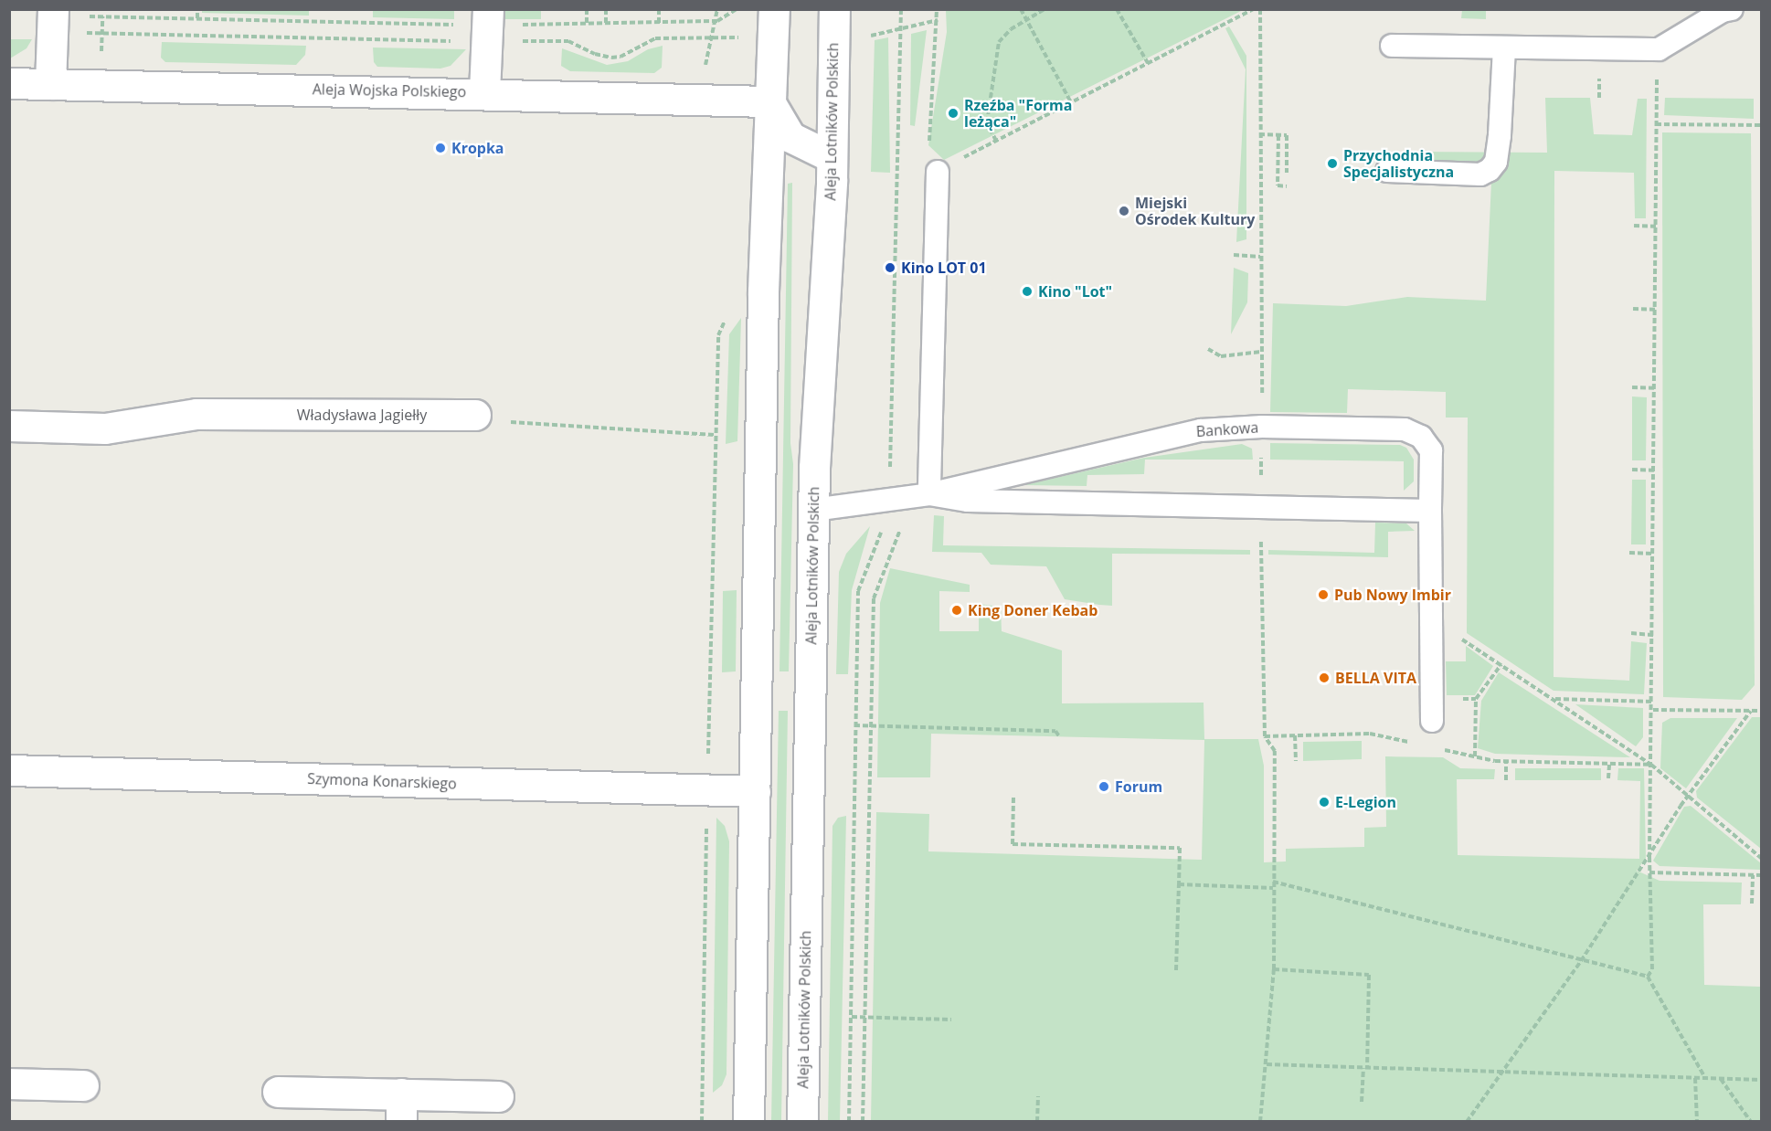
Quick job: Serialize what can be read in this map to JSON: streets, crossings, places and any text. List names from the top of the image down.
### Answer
{
  "streets": {
    "street": [
      "Aleja Wojska Polskiego",
      "Aleja Lotników Polskich",
      "Władysława Jagiełły",
      "Szymona Konarskiego"
    ],
    "lane": ["Bankowa"]
  },
  "crossings": [
    ["Aleja Lotników Polskich", "Bankowa"]
  ],
  "places": [
    "Rzeźba \"Forma leżąca\"",
    "Kropka",
    "Przychodnia Specjalistyczna",
    "Miejski Ośrodek Kultury",
    "Kino LOT 01",
    "Kino \"Lot\"",
    "Pub Nowy Imbir",
    "King Doner Kebab",
    "BELLA VITA",
    "Forum",
    "E-Legion"
  ]
}
